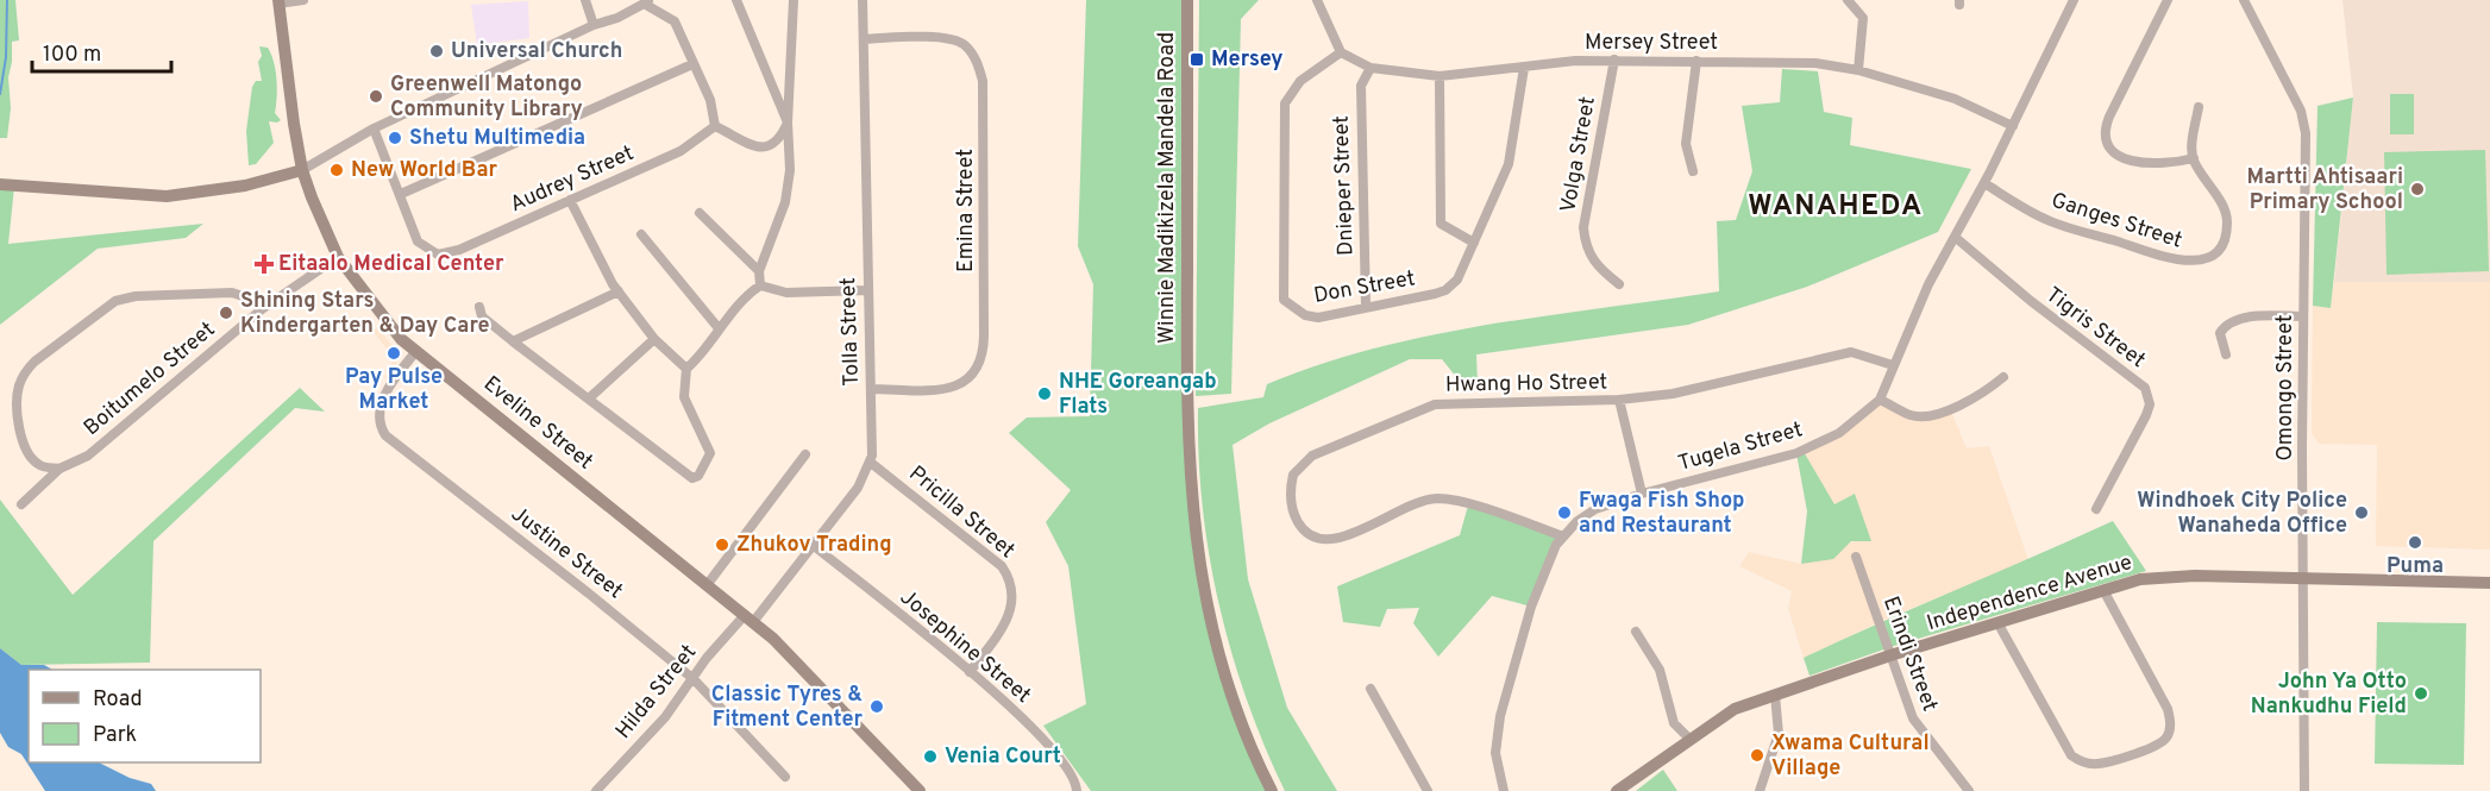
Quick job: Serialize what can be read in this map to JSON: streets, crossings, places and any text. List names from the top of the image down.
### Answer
{
  "streets": {
    "main road": ["Winnie Madikizela Mandela Road", "Eveline Street", "Independence Avenue"],
    "street": [
      "Mersey Street",
      "Volga Street",
      "Audrey Street",
      "Dnieper Street",
      "Emina Street",
      "Ganges Street",
      "Don Street",
      "Tigris Street",
      "Tolla Street",
      "Boitumelo Street",
      "Hwang Ho Street",
      "Omongo Street",
      "Tugela Street",
      "Pricilla Street",
      "Justine Street",
      "Josephine Street",
      "Erindi Street",
      "Hilda Street"
    ]
  },
  "crossings": [
    ["Mersey Street", "Volga Street"],
    ["Mersey Street", "Dnieper Street"],
    ["Mersey Street", "Don Street"],
    ["Mersey Street", "Tugela Street"],
    ["Dnieper Street", "Don Street"],
    ["Emina Street", "Tolla Street"],
    ["Ganges Street", "Tugela Street"],
    ["Tigris Street", "Tugela Street"],
    ["Tolla Street", "Eveline Street"],
    ["Tolla Street", "Pricilla Street"],
    ["Tolla Street", "Josephine Street"],
    ["Tolla Street", "Hilda Street"],
    ["Boitumelo Street", "Eveline Street"],
    ["Hwang Ho Street", "Tugela Street"],
    ["Omongo Street", "Independence Avenue"],
    ["Eveline Street", "Justine Street"],
    ["Eveline Street", "Hilda Street"],
    ["Pricilla Street", "Josephine Street"],
    ["Justine Street", "Hilda Street"],
    ["Independence Avenue", "Erindi Street"]
  ],
  "districts": ["WANAHEDA"],
  "places": {
    "other": [
      "Universal Church",
      "Greenwell Matongo Community Library",
      "Shetu Multimedia",
      "New World Bar",
      "Martti Ahtisaari Primary School",
      "Shining Stars Kindergarten & Day Care",
      "Pay Pulse Market",
      "NHE Goreangab Flats",
      "Fwaga Fish Shop and Restaurant",
      "Windhoek City Police Wanaheda Office",
      "Puma",
      "Zhukov Trading",
      "John Ya Otto Nankudhu Field",
      "Classic Tyres & Fitment Center",
      "Xwama Cultural Village",
      "Venia Court"
    ],
    "transit": ["Mersey"],
    "health": ["Eitaalo Medical Center"]
  },
  "legend": ["Road", "Park"],
  "scale_bar": "100 m"
}
